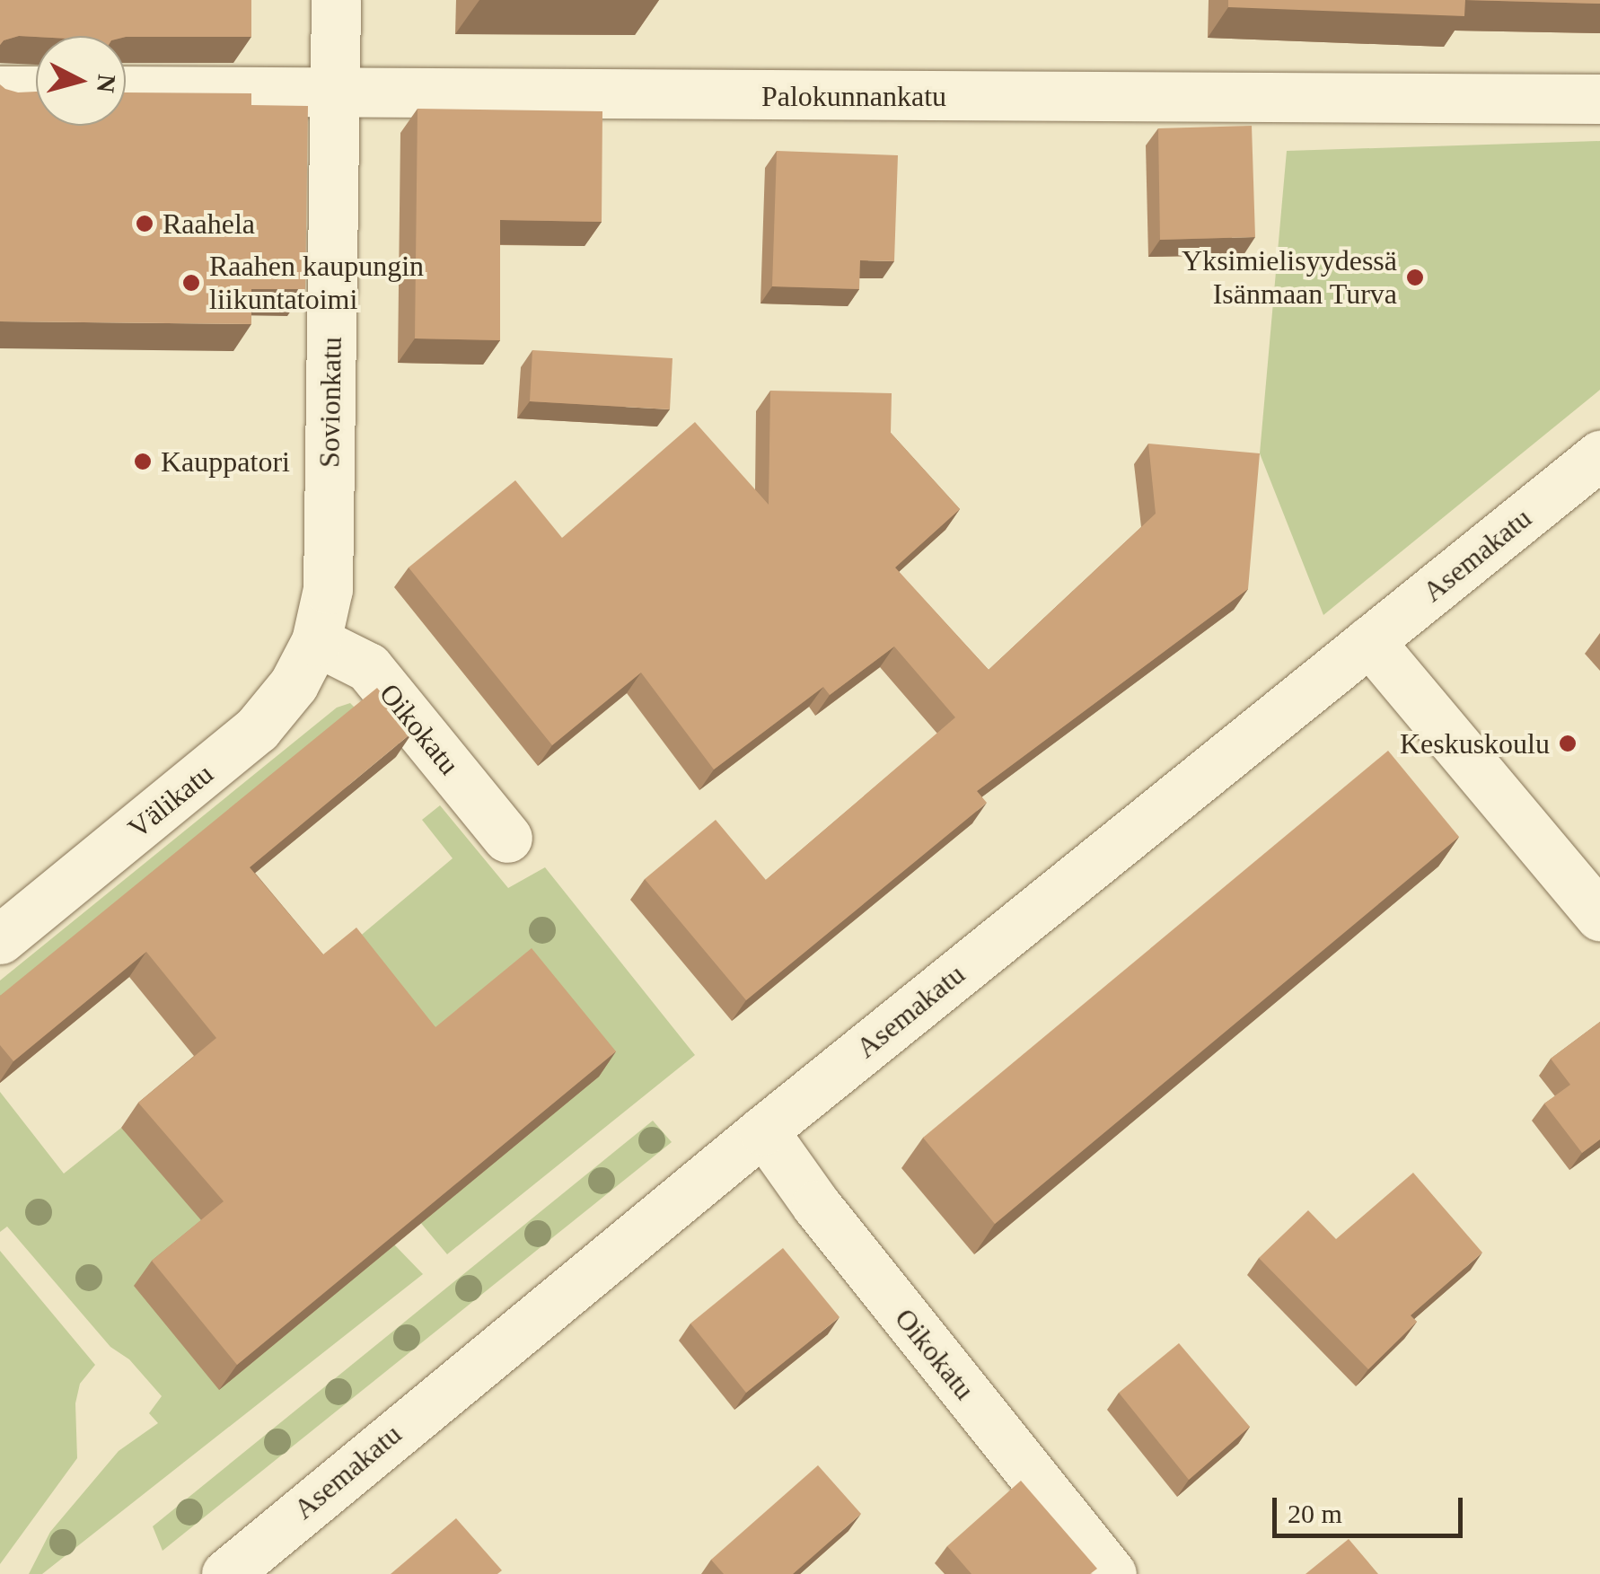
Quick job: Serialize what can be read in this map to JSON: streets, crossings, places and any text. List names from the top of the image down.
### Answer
{
  "streets": {
    "street": [
      "Palokunnankatu",
      "Sovionkatu",
      "Asemakatu",
      "Oikokatu",
      "Välikatu"
    ]
  },
  "crossings": [
    ["Palokunnankatu", "Sovionkatu"],
    ["Sovionkatu", "Oikokatu"],
    ["Sovionkatu", "Välikatu"],
    ["Asemakatu", "Oikokatu"],
    ["Oikokatu", "Välikatu"]
  ],
  "places": [
    "Raahela",
    "Yksimielisyydessä Isänmaan Turva",
    "Raahen kaupungin liikuntatoimi",
    "Kauppatori",
    "Keskuskoulu"
  ],
  "scale_bar": "20 m",
  "north": "right"
}
